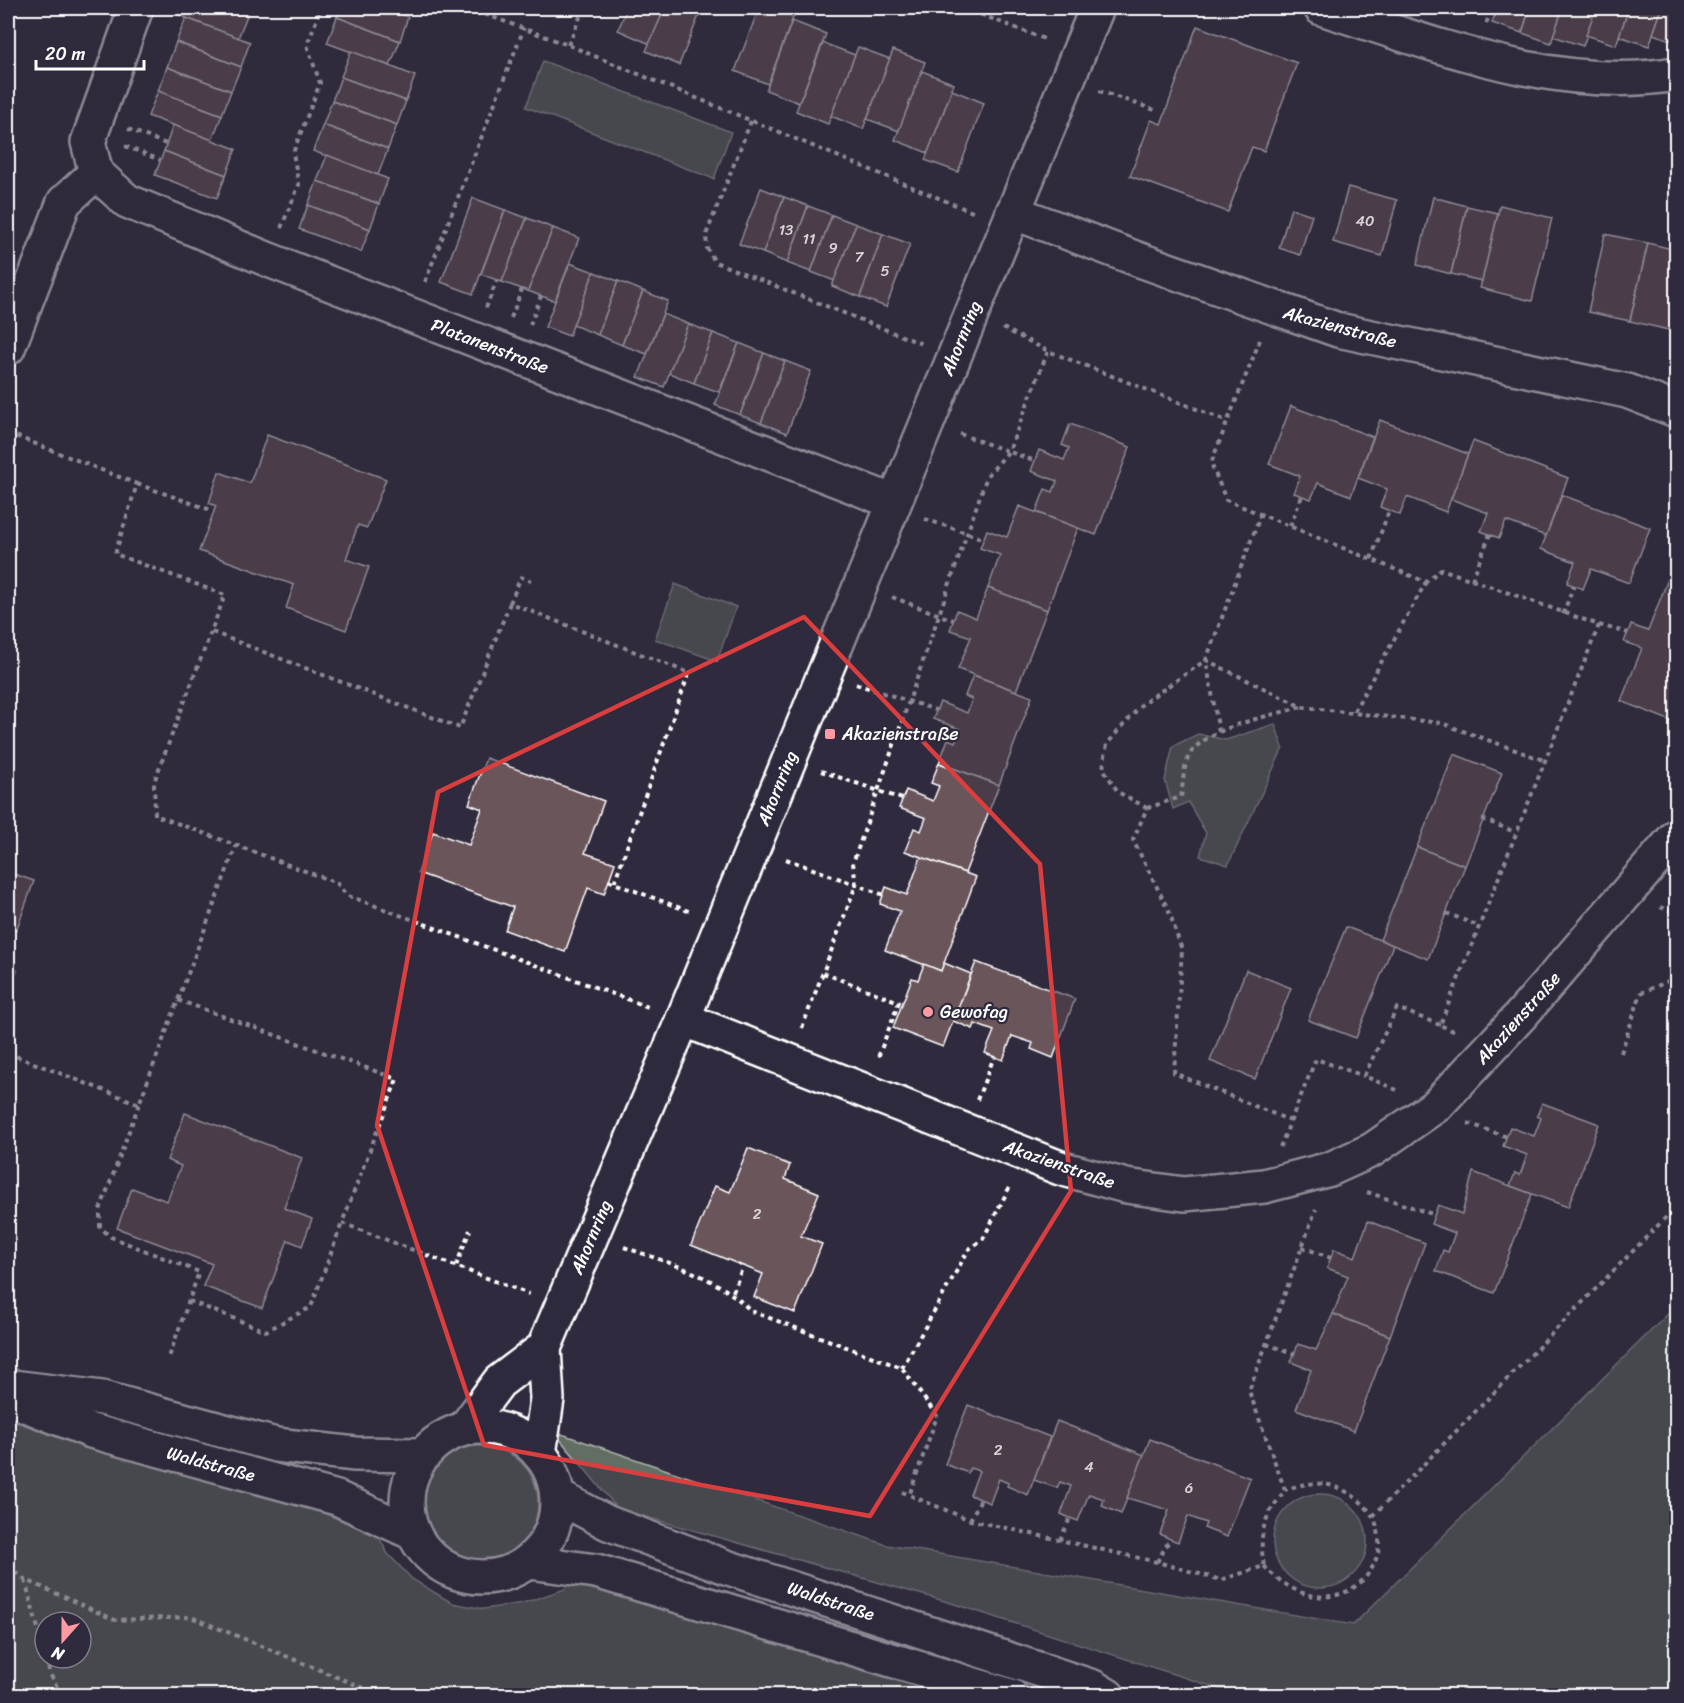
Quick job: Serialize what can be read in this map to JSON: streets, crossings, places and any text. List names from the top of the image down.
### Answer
{
  "streets": {
    "street": [
      "Akazienstraße",
      "Ahornring",
      "Platanenstraße",
      "Waldstraße"
    ]
  },
  "crossings": [
    ["Akazienstraße", "Ahornring"],
    ["Ahornring", "Platanenstraße"],
    ["Ahornring", "Waldstraße"]
  ],
  "places": {
    "transit": ["Akazienstraße"],
    "other": ["Gewofag"]
  },
  "house_numbers": [
    "40",
    "13",
    "11",
    "9",
    "7",
    "5",
    "2",
    "2",
    "4",
    "6"
  ],
  "scale_bar": "20 m",
  "north": "bottom"
}
